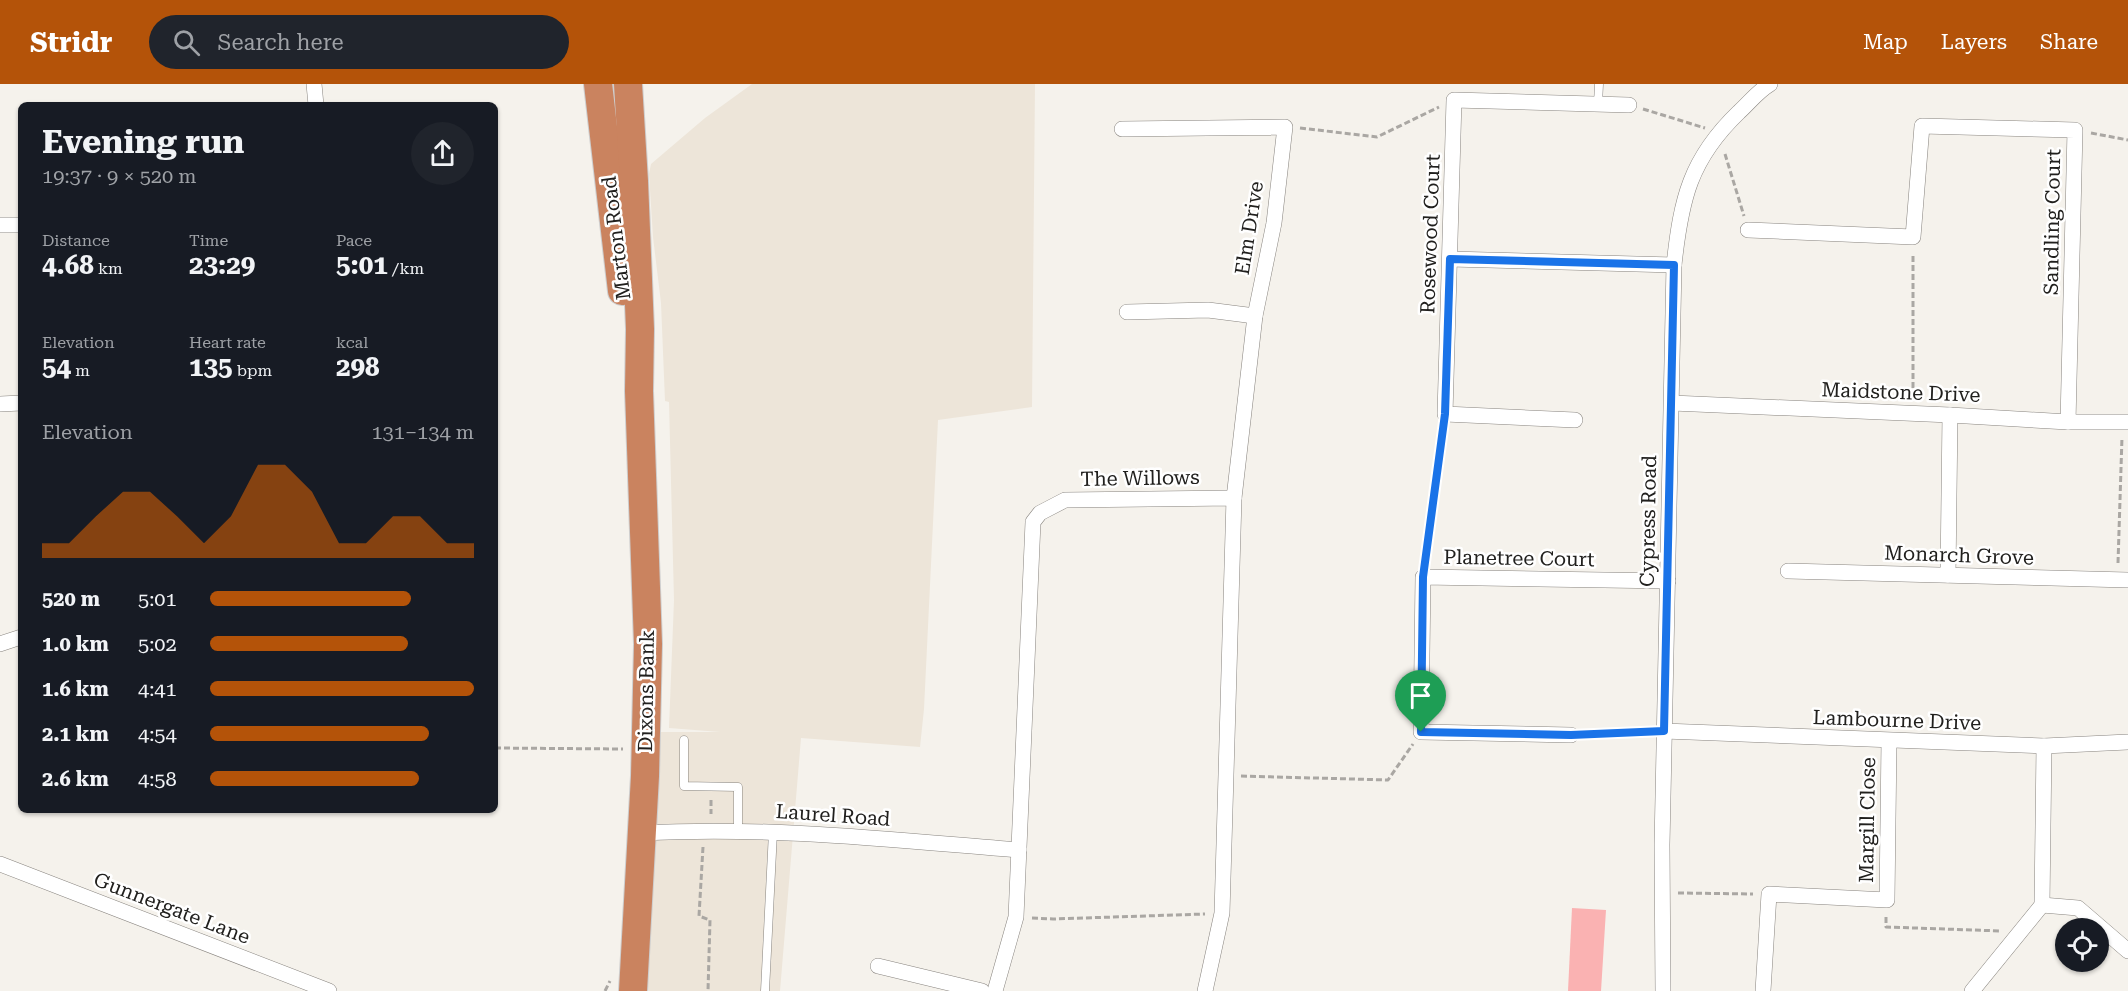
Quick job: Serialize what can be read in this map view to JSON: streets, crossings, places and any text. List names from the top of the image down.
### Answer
{
  "streets": {
    "highway": ["Marton Road", "Dixons Bank"],
    "street": [
      "Sandling Court",
      "Elm Drive",
      "Rosewood Court",
      "Maidstone Drive",
      "The Willows",
      "Cypress Road",
      "Monarch Grove",
      "Planetree Court",
      "Lambourne Drive",
      "Laurel Road",
      "Margill Close",
      "Gunnergate Lane"
    ]
  },
  "crossings": [
    ["Sandling Court", "Maidstone Drive"],
    ["Elm Drive", "The Willows"],
    ["Marton Road", "Dixons Bank"],
    ["Maidstone Drive", "Cypress Road"],
    ["The Willows", "Laurel Road"],
    ["Cypress Road", "Planetree Court"],
    ["Cypress Road", "Lambourne Drive"],
    ["Dixons Bank", "Laurel Road"],
    ["Lambourne Drive", "Margill Close"]
  ],
  "page": {
    "header": "Stridr",
    "search": "Search here",
    "nav": ["Map", "Layers", "Share"],
    "heading": ["Evening run", "19:37 · 9 × 520 m"],
    "stats": [
      ["Distance", "4.68 km"],
      ["Time", "23:29"],
      ["Pace", "5:01 /km"],
      ["Elevation", "54 m"],
      ["Heart rate", "135 bpm"],
      ["kcal", "298"]
    ],
    "chart": ["Elevation", "131–134 m"],
    "list": [
      {
        "name": "520 m",
        "note": "5:01"
      },
      {
        "name": "1.0 km",
        "note": "5:02"
      },
      {
        "name": "1.6 km",
        "note": "4:41"
      },
      {
        "name": "2.1 km",
        "note": "4:54"
      },
      {
        "name": "2.6 km",
        "note": "4:58"
      }
    ]
  }
}
